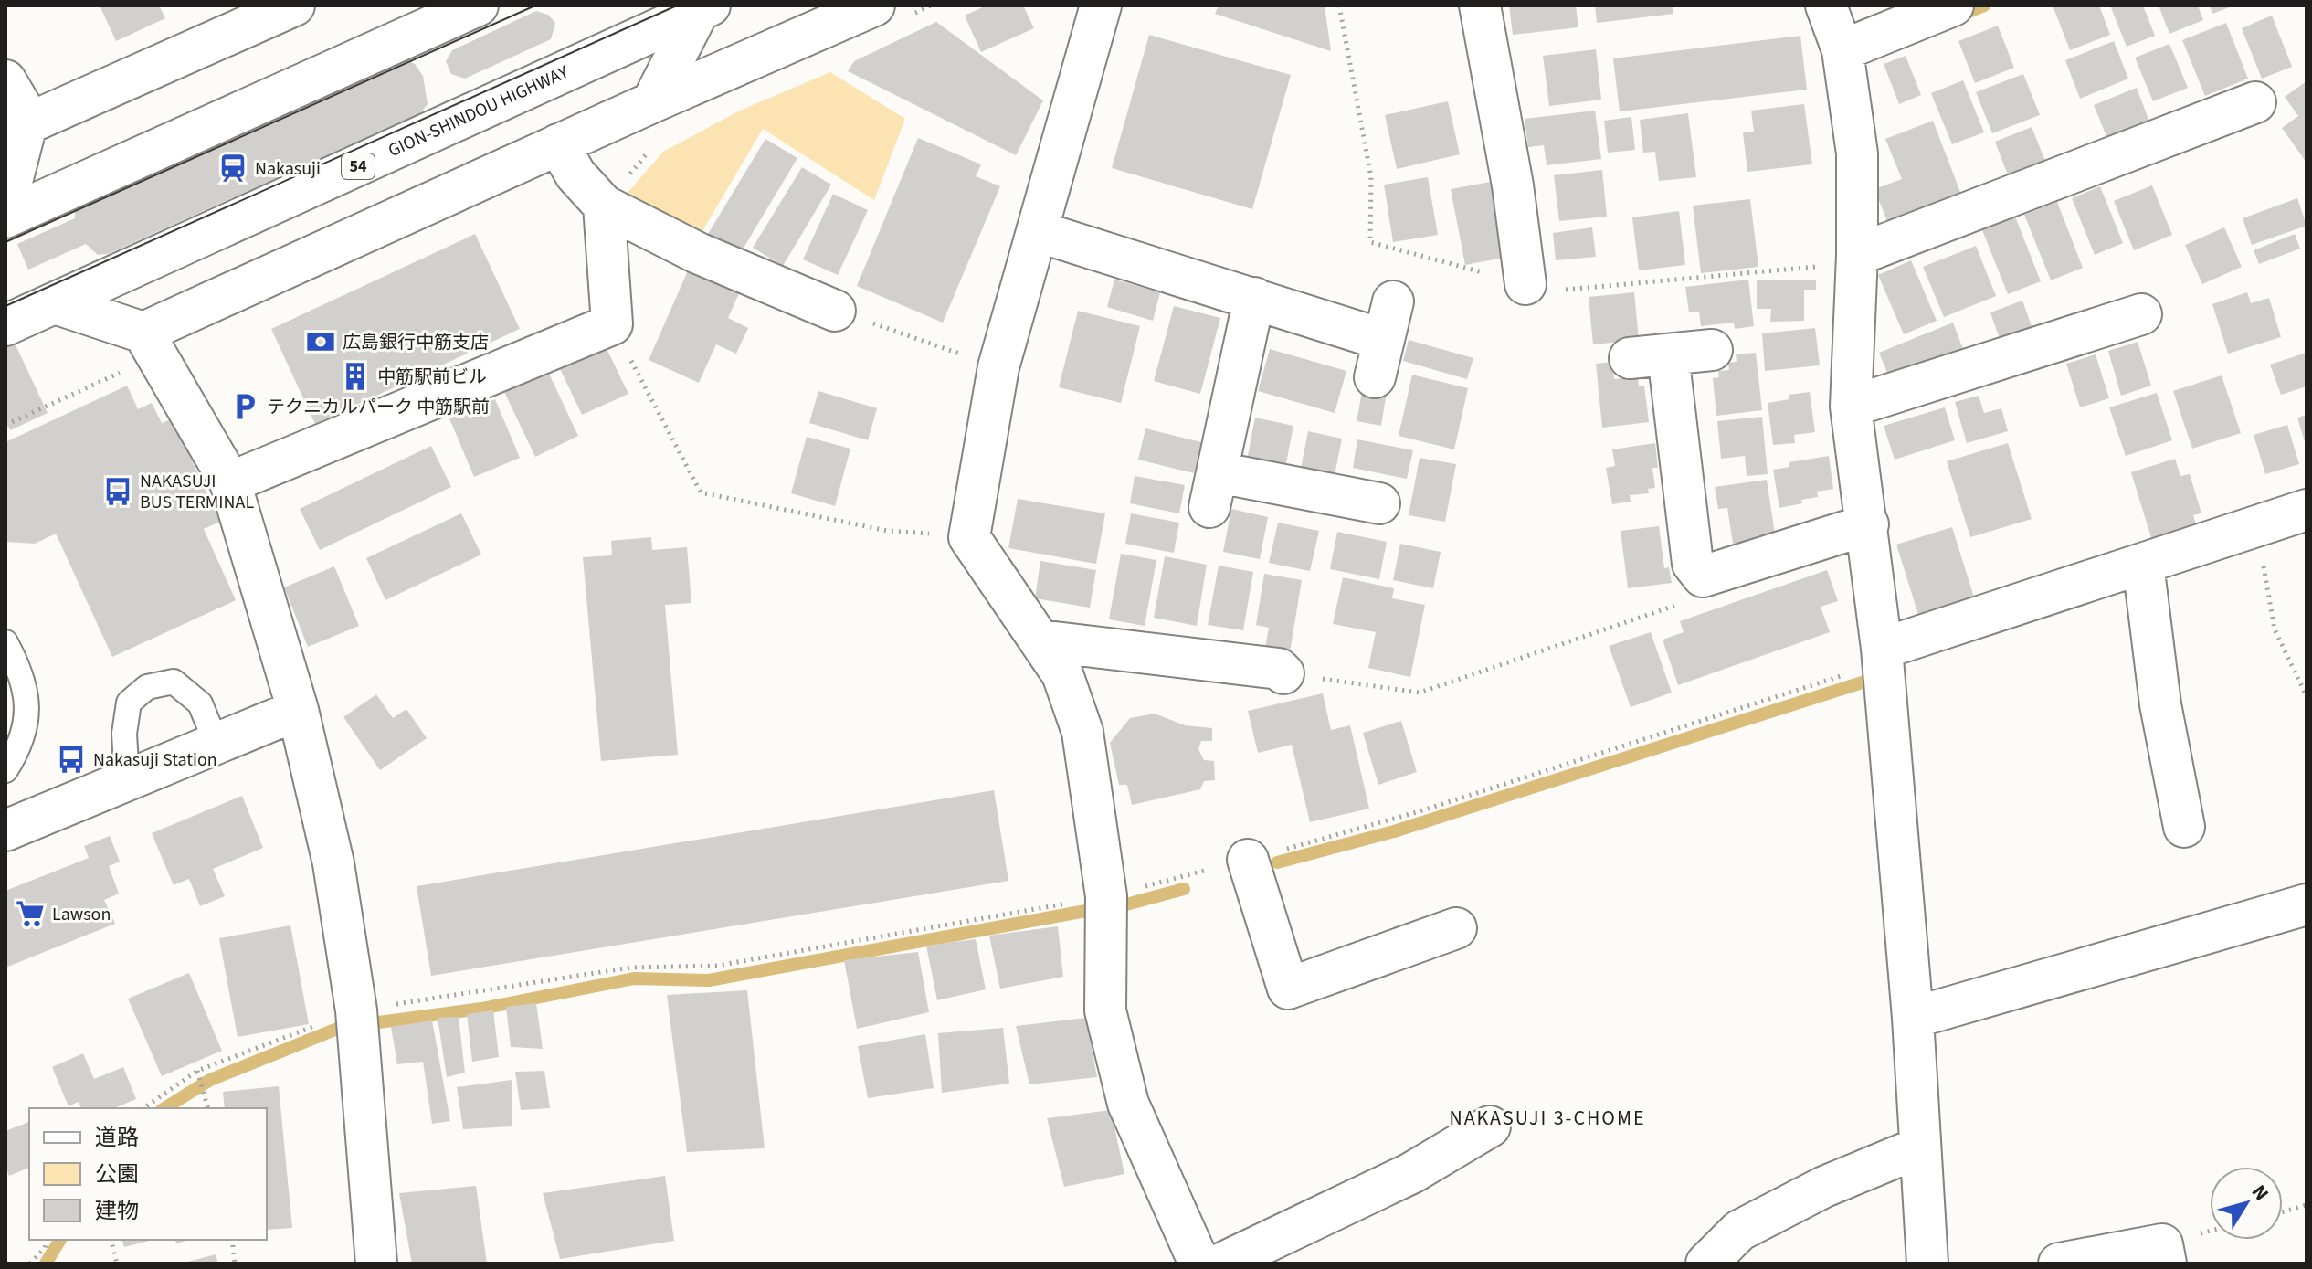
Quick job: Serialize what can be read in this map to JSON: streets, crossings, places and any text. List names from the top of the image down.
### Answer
{
  "streets": {
    "main road": ["GION-SHINDOU HIGHWAY", "54"]
  },
  "districts": ["NAKASUJI 3-CHOME"],
  "places": {
    "station": ["Nakasuji"],
    "bank": ["広島銀行中筋支店"],
    "building": ["中筋駅前ビル"],
    "parking": ["テクニカルパーク 中筋駅前"],
    "bus stop": ["NAKASUJI BUS TERMINAL", "Nakasuji Station"],
    "supermarket": ["Lawson"]
  },
  "legend": ["道路", "公園", "建物"],
  "north": "top right"
}
